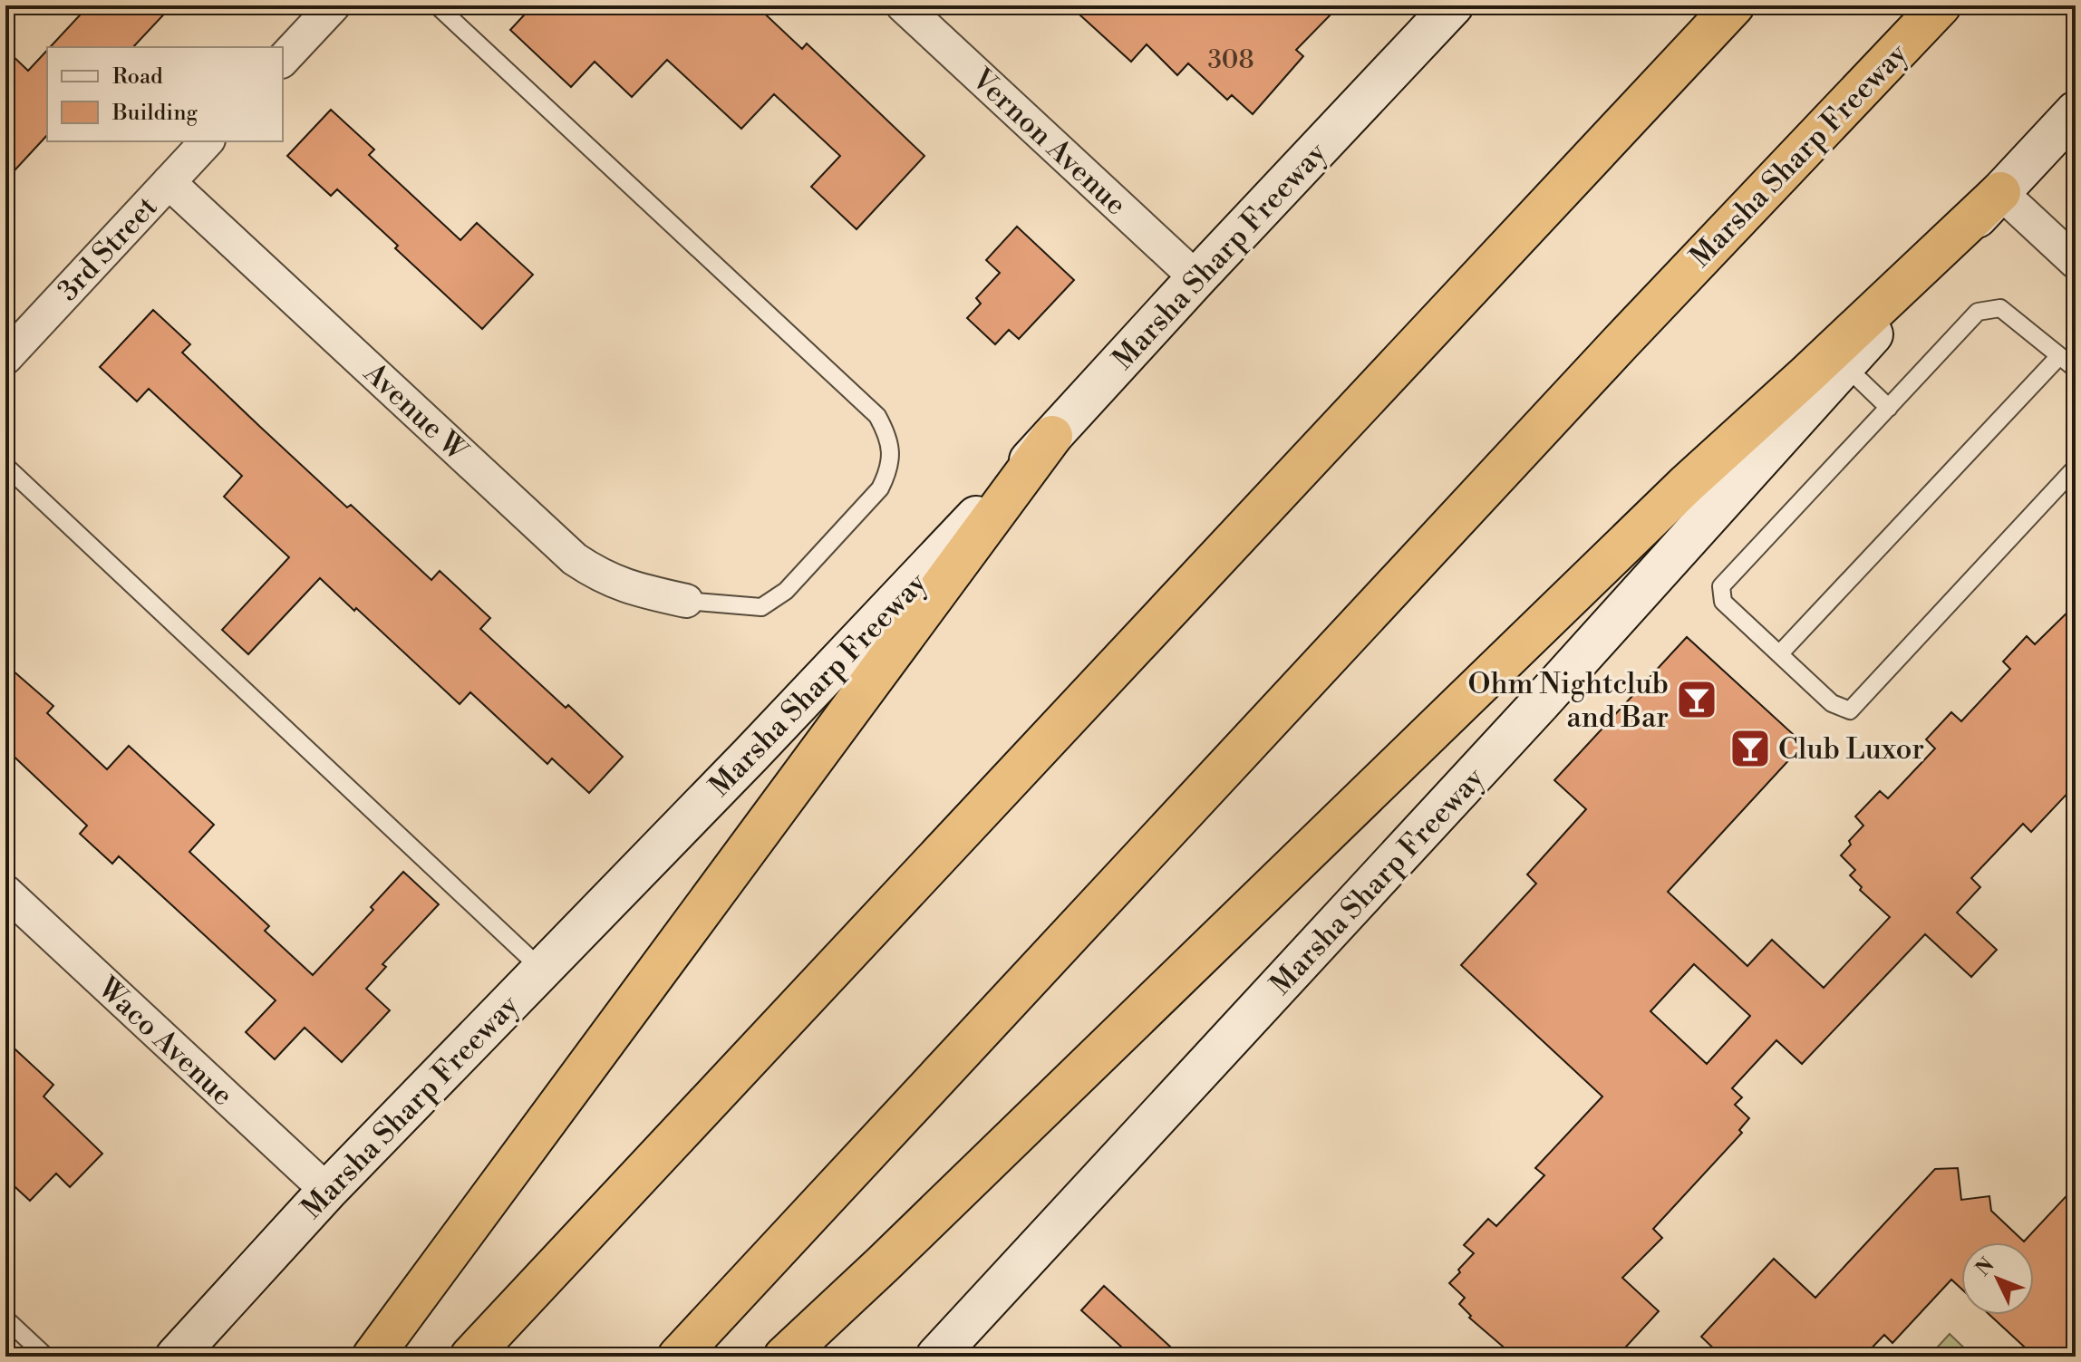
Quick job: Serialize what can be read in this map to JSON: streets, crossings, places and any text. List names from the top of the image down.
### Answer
{
  "streets": {
    "highway": ["Marsha Sharp Freeway"],
    "street": [
      "Vernon Avenue",
      "3rd Street",
      "Avenue W",
      "Waco Avenue"
    ]
  },
  "crossings": [
    ["Vernon Avenue", "Marsha Sharp Freeway"],
    ["Marsha Sharp Freeway", "Waco Avenue"],
    ["3rd Street", "Avenue W"]
  ],
  "places": {
    "bar": ["Ohm Nightclub and Bar", "Club Luxor"]
  },
  "house_numbers": ["308"],
  "legend": ["Road", "Building"],
  "north": "top left"
}
